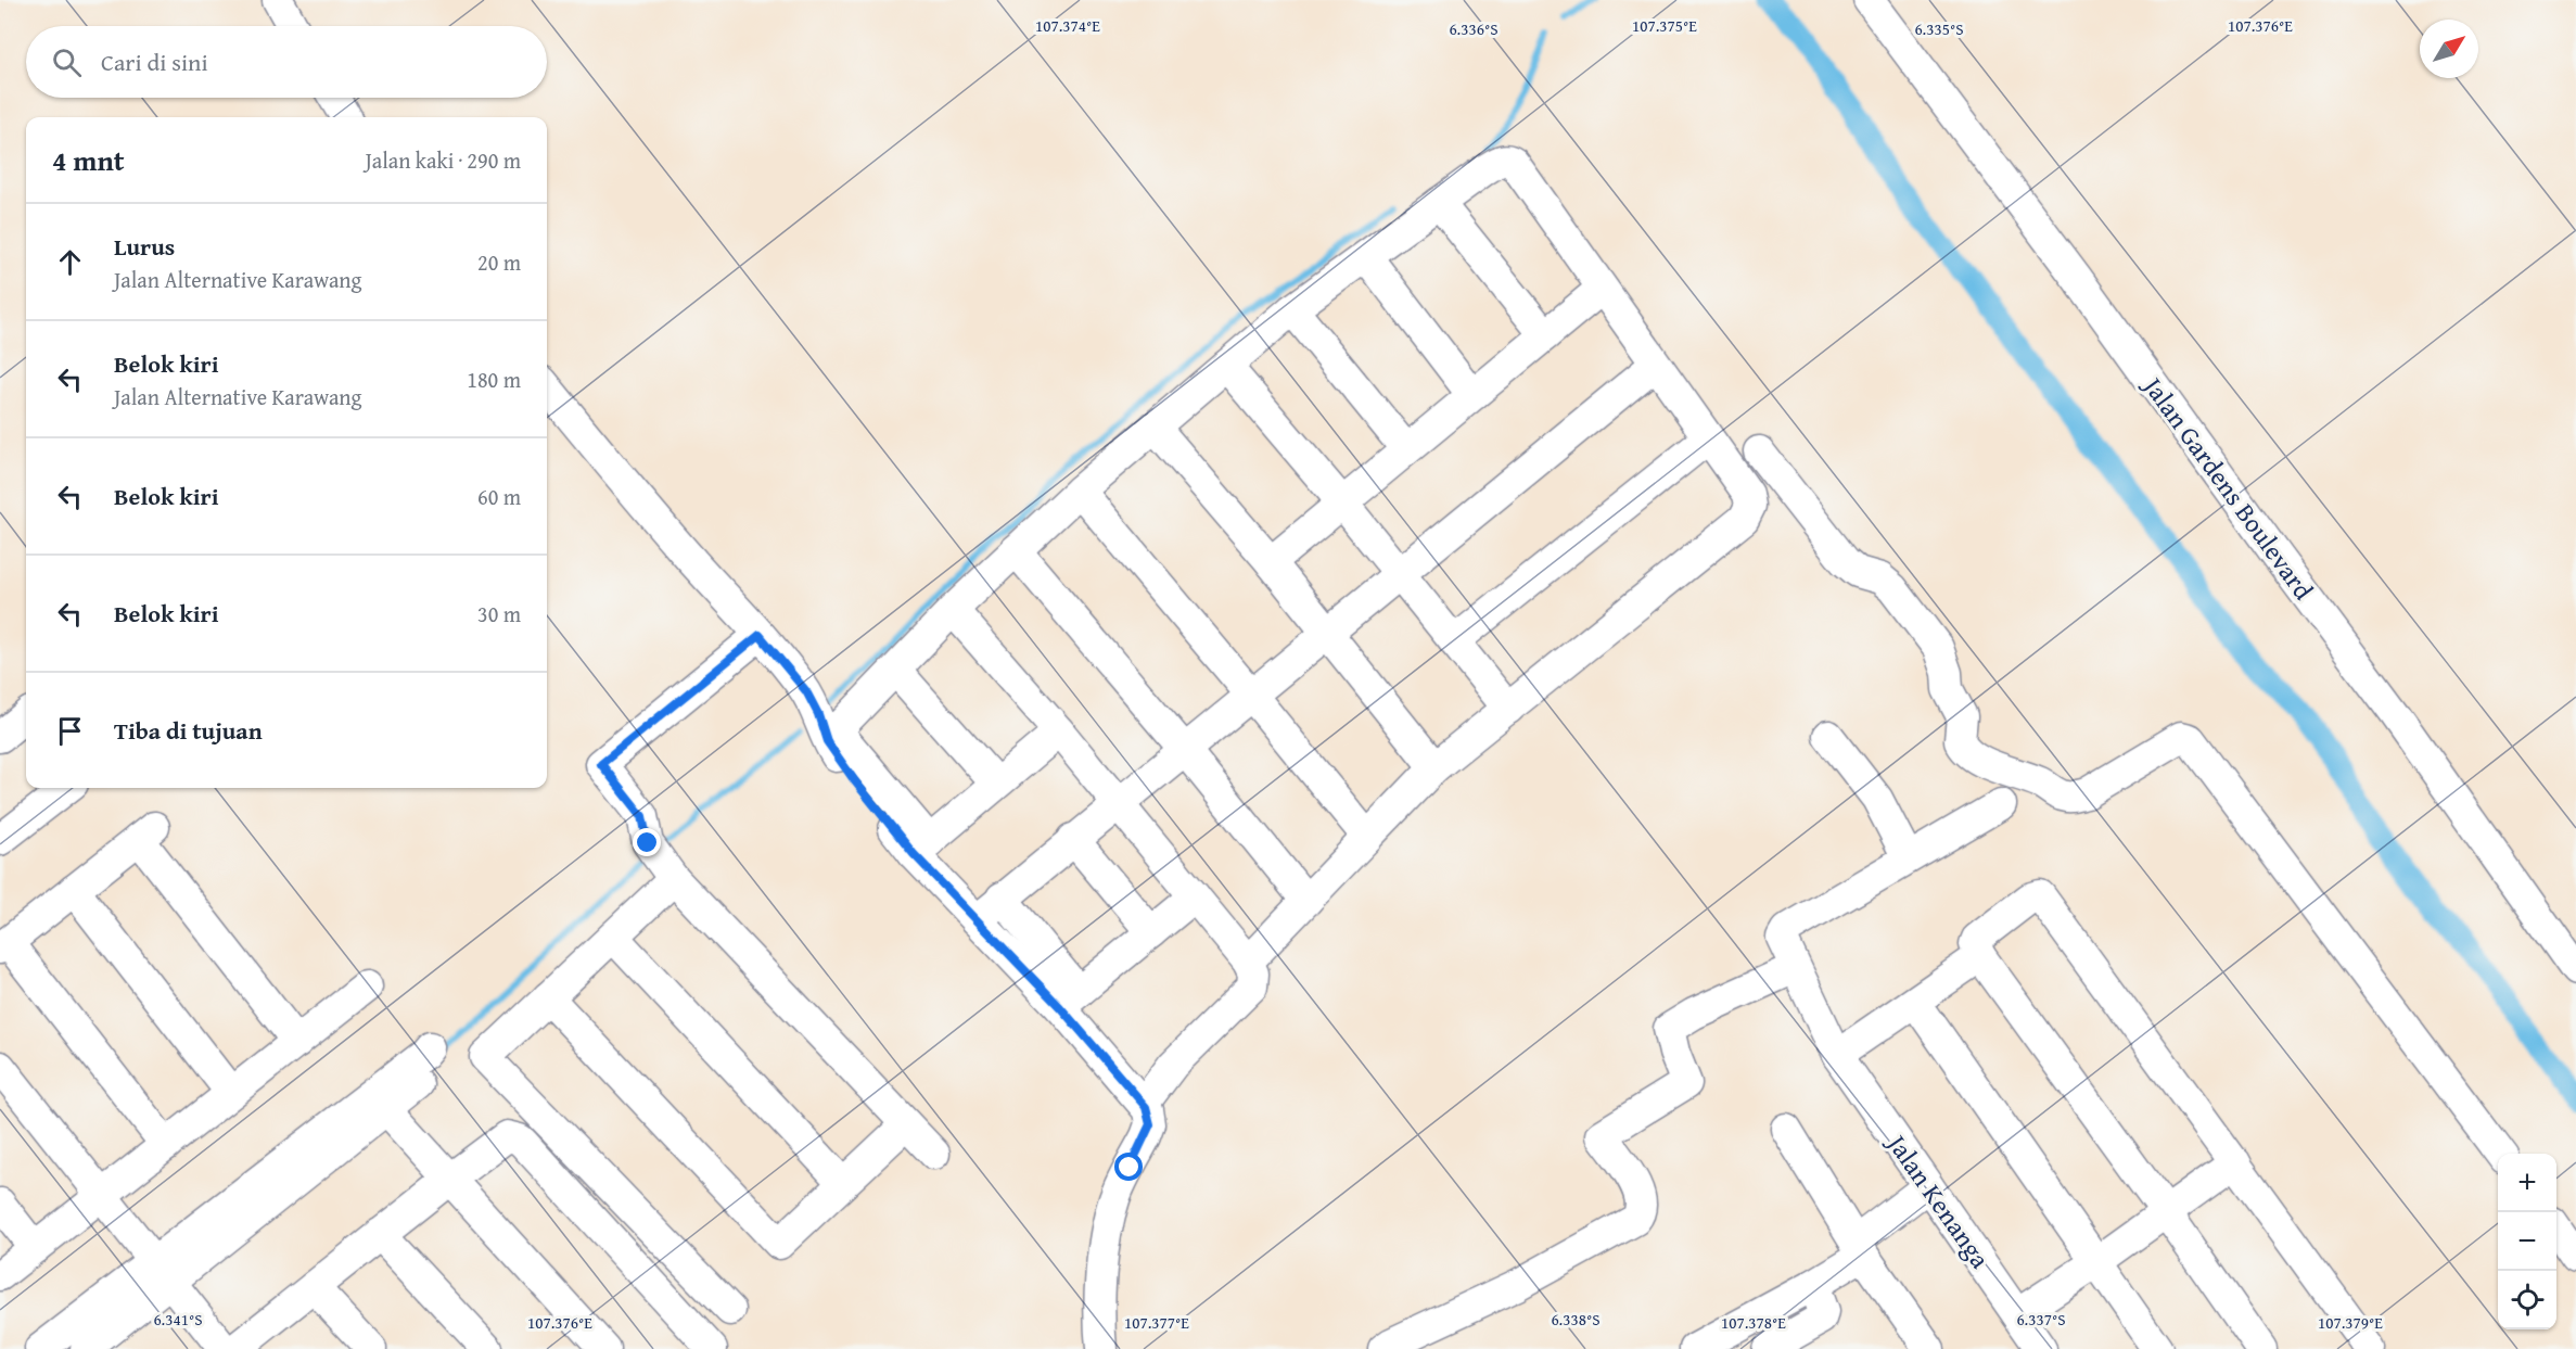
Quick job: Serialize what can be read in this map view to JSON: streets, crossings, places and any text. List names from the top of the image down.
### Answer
{
  "streets": {
    "street": ["Jalan Gardens Boulevard", "Jalan Kenanga"]
  },
  "north": "top right",
  "page": {
    "search": "Cari di sini",
    "heading": ["4 mnt", "Jalan kaki · 290 m"],
    "list": [
      ["Lurus", "Jalan Alternative Karawang", "20 m"],
      ["Belok kiri", "Jalan Alternative Karawang", "180 m"],
      ["Belok kiri", "60 m"],
      ["Belok kiri", "30 m"],
      "Tiba di tujuan"
    ],
    "map_buttons": ["+", "−"]
  },
  "coordinates": [
    "107.374°E",
    "107.375°E",
    "107.376°E",
    "6.336°S",
    "6.335°S",
    "6.341°S",
    "6.338°S",
    "6.337°S",
    "107.377°E",
    "107.378°E",
    "107.379°E"
  ]
}
